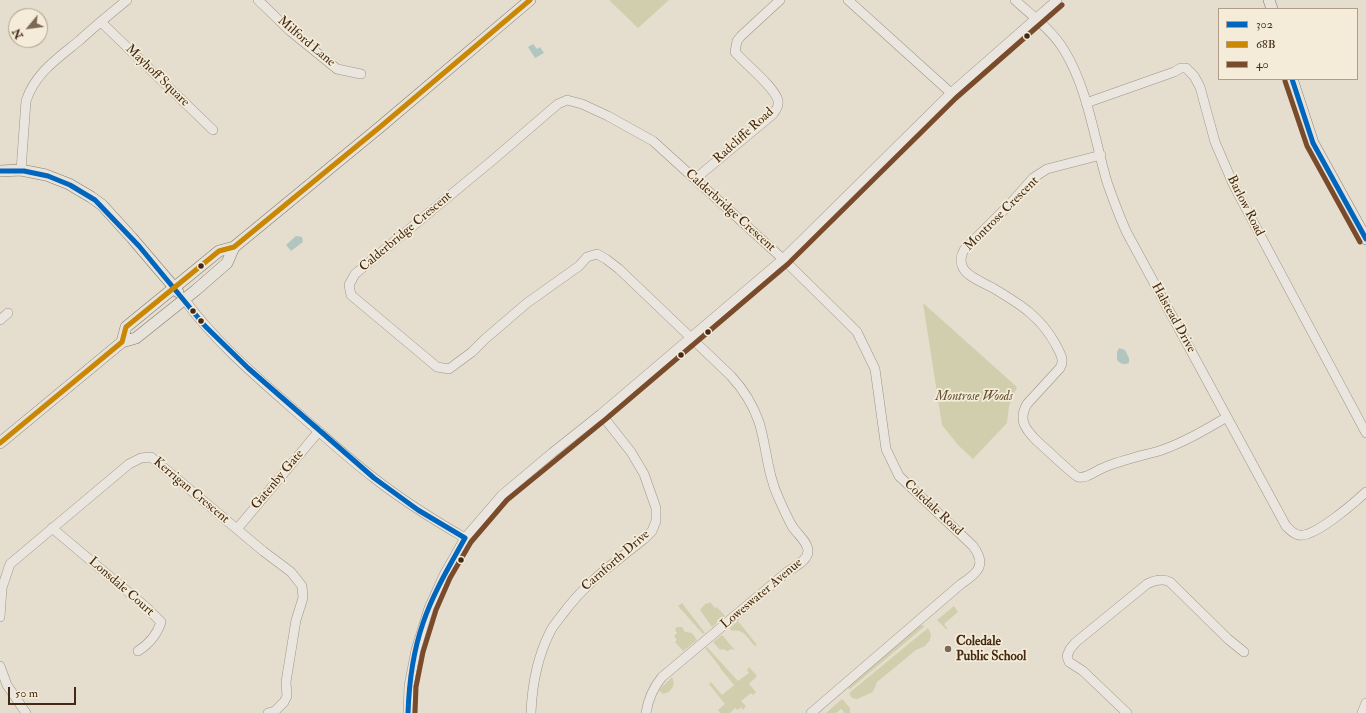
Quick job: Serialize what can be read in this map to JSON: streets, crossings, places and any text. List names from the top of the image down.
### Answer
{
  "streets": {
    "street": [
      "Milford Lane",
      "Mayhoff Square",
      "Radcliffe Road",
      "Barlow Road",
      "Calderbridge Crescent",
      "Montrose Crescent",
      "Halstead Drive",
      "Gatenby Gate",
      "Kerrigan Crescent",
      "Coledale Road",
      "Carnforth Drive",
      "Lonsdale Court",
      "Loweswater Avenue"
    ]
  },
  "crossings": [
    ["Radcliffe Road", "Calderbridge Crescent"],
    ["Barlow Road", "Halstead Drive"],
    ["Calderbridge Crescent", "Coledale Road"],
    ["Calderbridge Crescent", "Loweswater Avenue"],
    ["Montrose Crescent", "Halstead Drive"],
    ["Gatenby Gate", "Kerrigan Crescent"],
    ["Kerrigan Crescent", "Lonsdale Court"]
  ],
  "parks": ["Montrose Woods"],
  "places": ["Coledale Public School"],
  "lines": ["transit line 68B", "transit line 40", "transit line 302"],
  "legend": ["302", "68B", "40"],
  "scale_bar": "50 m",
  "north": "bottom left"
}
